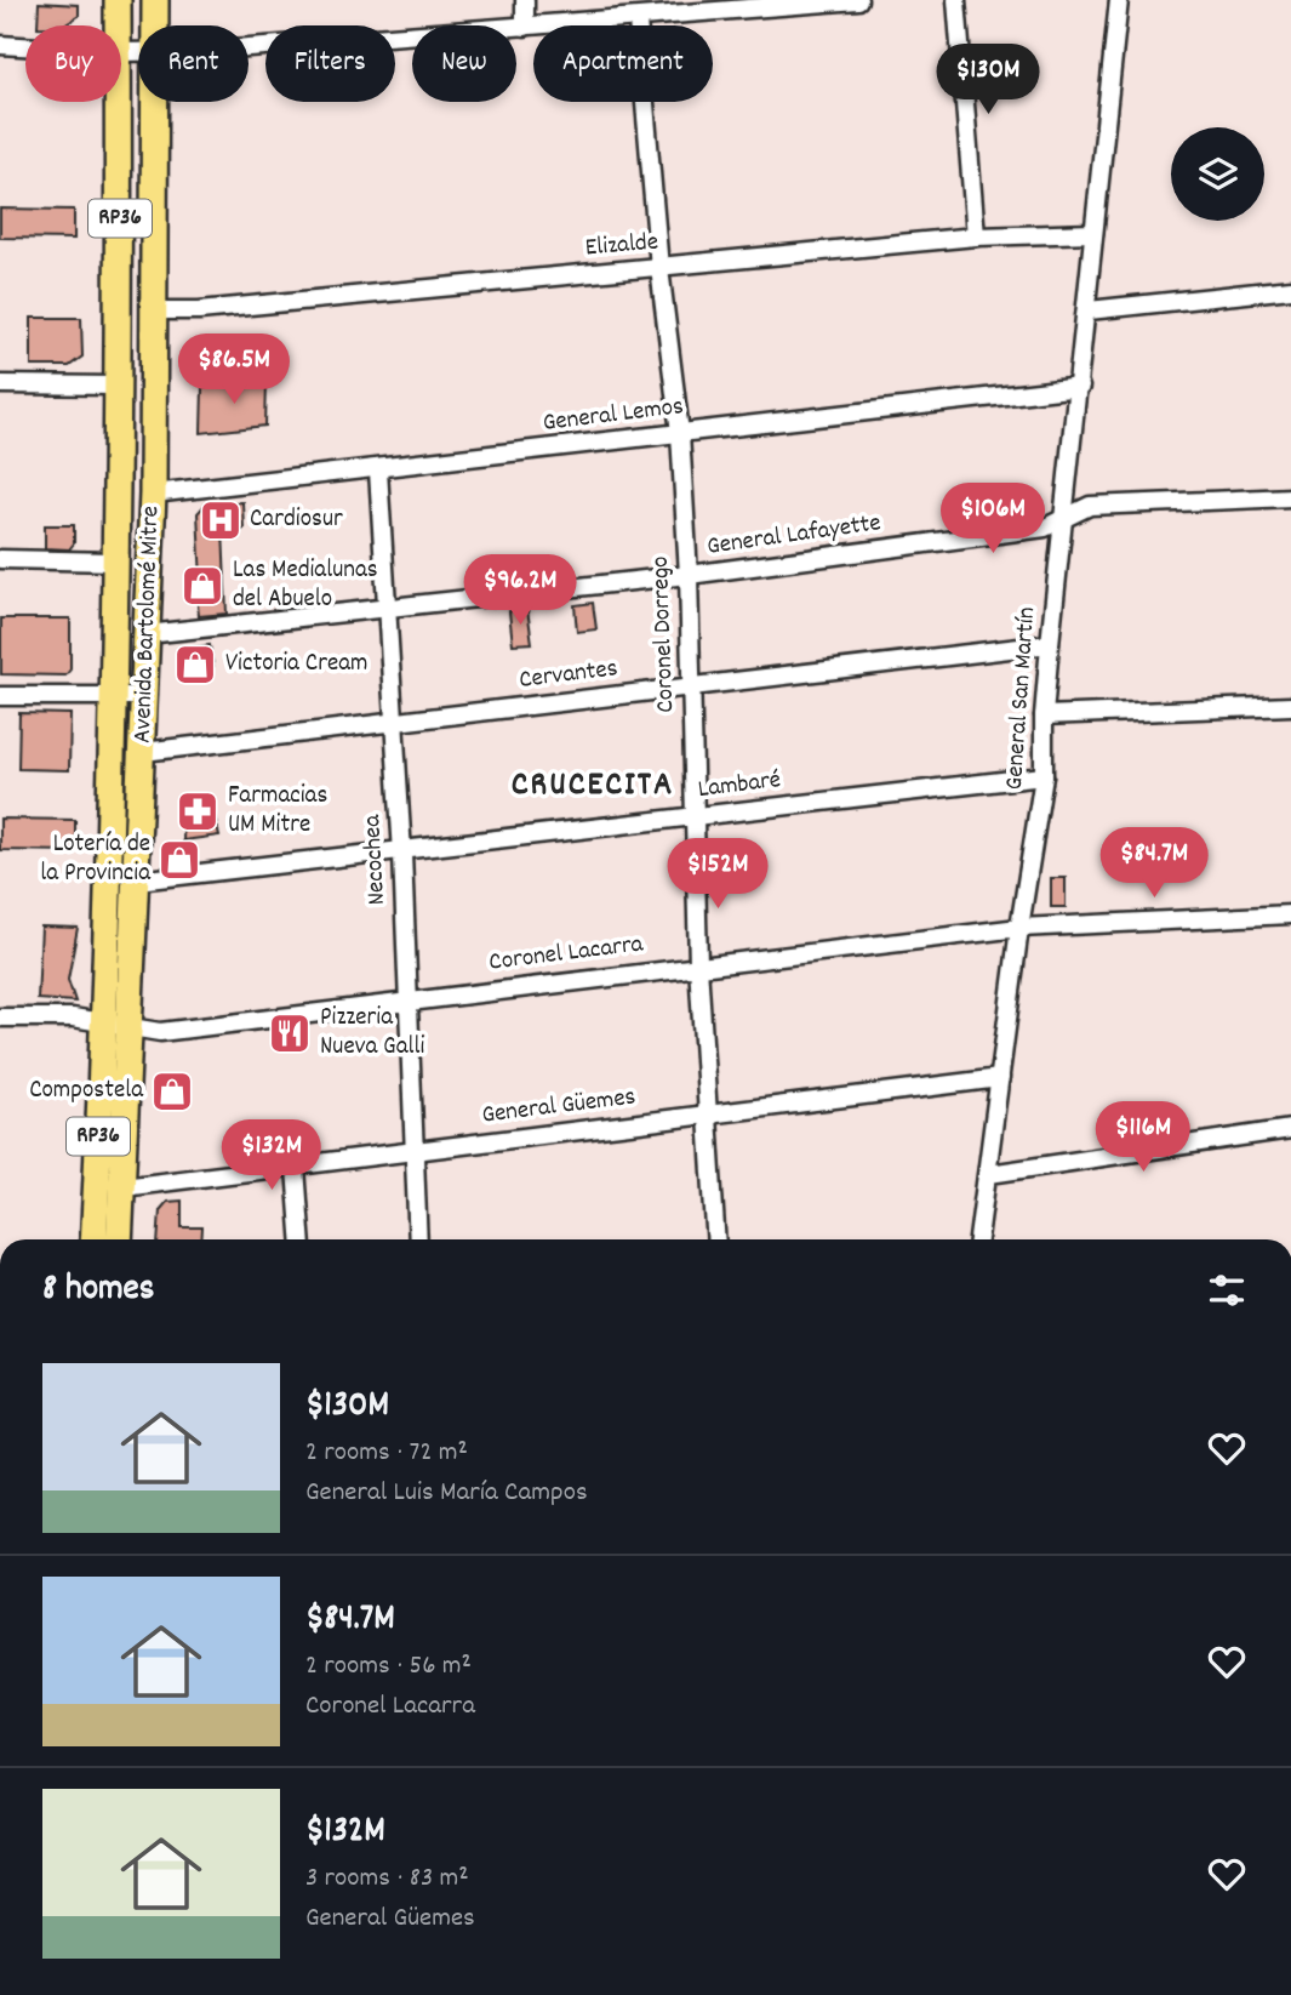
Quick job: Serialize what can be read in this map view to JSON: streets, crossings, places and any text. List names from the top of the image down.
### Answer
{
  "streets": {
    "main road": ["RP36", "Avenida Bartolomé Mitre"],
    "street": [
      "Elizalde",
      "General Lemos",
      "General Lafayette",
      "Coronel Dorrego",
      "Cervantes",
      "General San Martín",
      "Lambaré",
      "Necochea",
      "Coronel Lacarra",
      "General Güemes"
    ]
  },
  "crossings": [
    ["Elizalde", "Avenida Bartolomé Mitre"],
    ["Elizalde", "Coronel Dorrego"],
    ["Elizalde", "General San Martín"],
    ["General Lemos", "Avenida Bartolomé Mitre"],
    ["General Lemos", "Coronel Dorrego"],
    ["General Lemos", "General San Martín"],
    ["General Lemos", "Necochea"],
    ["General Lafayette", "Avenida Bartolomé Mitre"],
    ["General Lafayette", "Coronel Dorrego"],
    ["General Lafayette", "General San Martín"],
    ["General Lafayette", "Necochea"],
    ["Avenida Bartolomé Mitre", "Cervantes"],
    ["Avenida Bartolomé Mitre", "Lambaré"],
    ["Avenida Bartolomé Mitre", "Coronel Lacarra"],
    ["Avenida Bartolomé Mitre", "General Güemes"],
    ["Coronel Dorrego", "Cervantes"],
    ["Coronel Dorrego", "Lambaré"],
    ["Coronel Dorrego", "Coronel Lacarra"],
    ["Coronel Dorrego", "General Güemes"],
    ["Cervantes", "General San Martín"],
    ["Cervantes", "Necochea"],
    ["General San Martín", "Lambaré"],
    ["General San Martín", "Coronel Lacarra"],
    ["General San Martín", "General Güemes"],
    ["Lambaré", "Necochea"],
    ["Necochea", "Coronel Lacarra"],
    ["Necochea", "General Güemes"]
  ],
  "districts": ["CRUCECITA"],
  "places": {
    "hospital": ["Cardiosur"],
    "shop": [
      "Las Medialunas del Abuelo",
      "Victoria Cream",
      "Lotería de la Provincia",
      "Compostela"
    ],
    "pharmacy": ["Farmacias UM Mitre"],
    "restaurant": ["Pizzeria Nueva Galli"]
  },
  "page": {
    "chip": [
      "Buy",
      "Rent",
      "Filters",
      "New",
      "Apartment"
    ],
    "price": [
      "$130M",
      "$86.5M",
      "$106M",
      "$96.2M",
      "$84.7M",
      "$152M",
      "$116M",
      "$132M"
    ],
    "heading": "8 homes",
    "list": [
      {
        "name": "$130M",
        "note": "2 rooms · 72 m² · General Luis María Campos"
      },
      {
        "name": "$84.7M",
        "note": "2 rooms · 56 m² · Coronel Lacarra"
      },
      {
        "name": "$132M",
        "note": "3 rooms · 83 m² · General Güemes"
      }
    ]
  }
}
